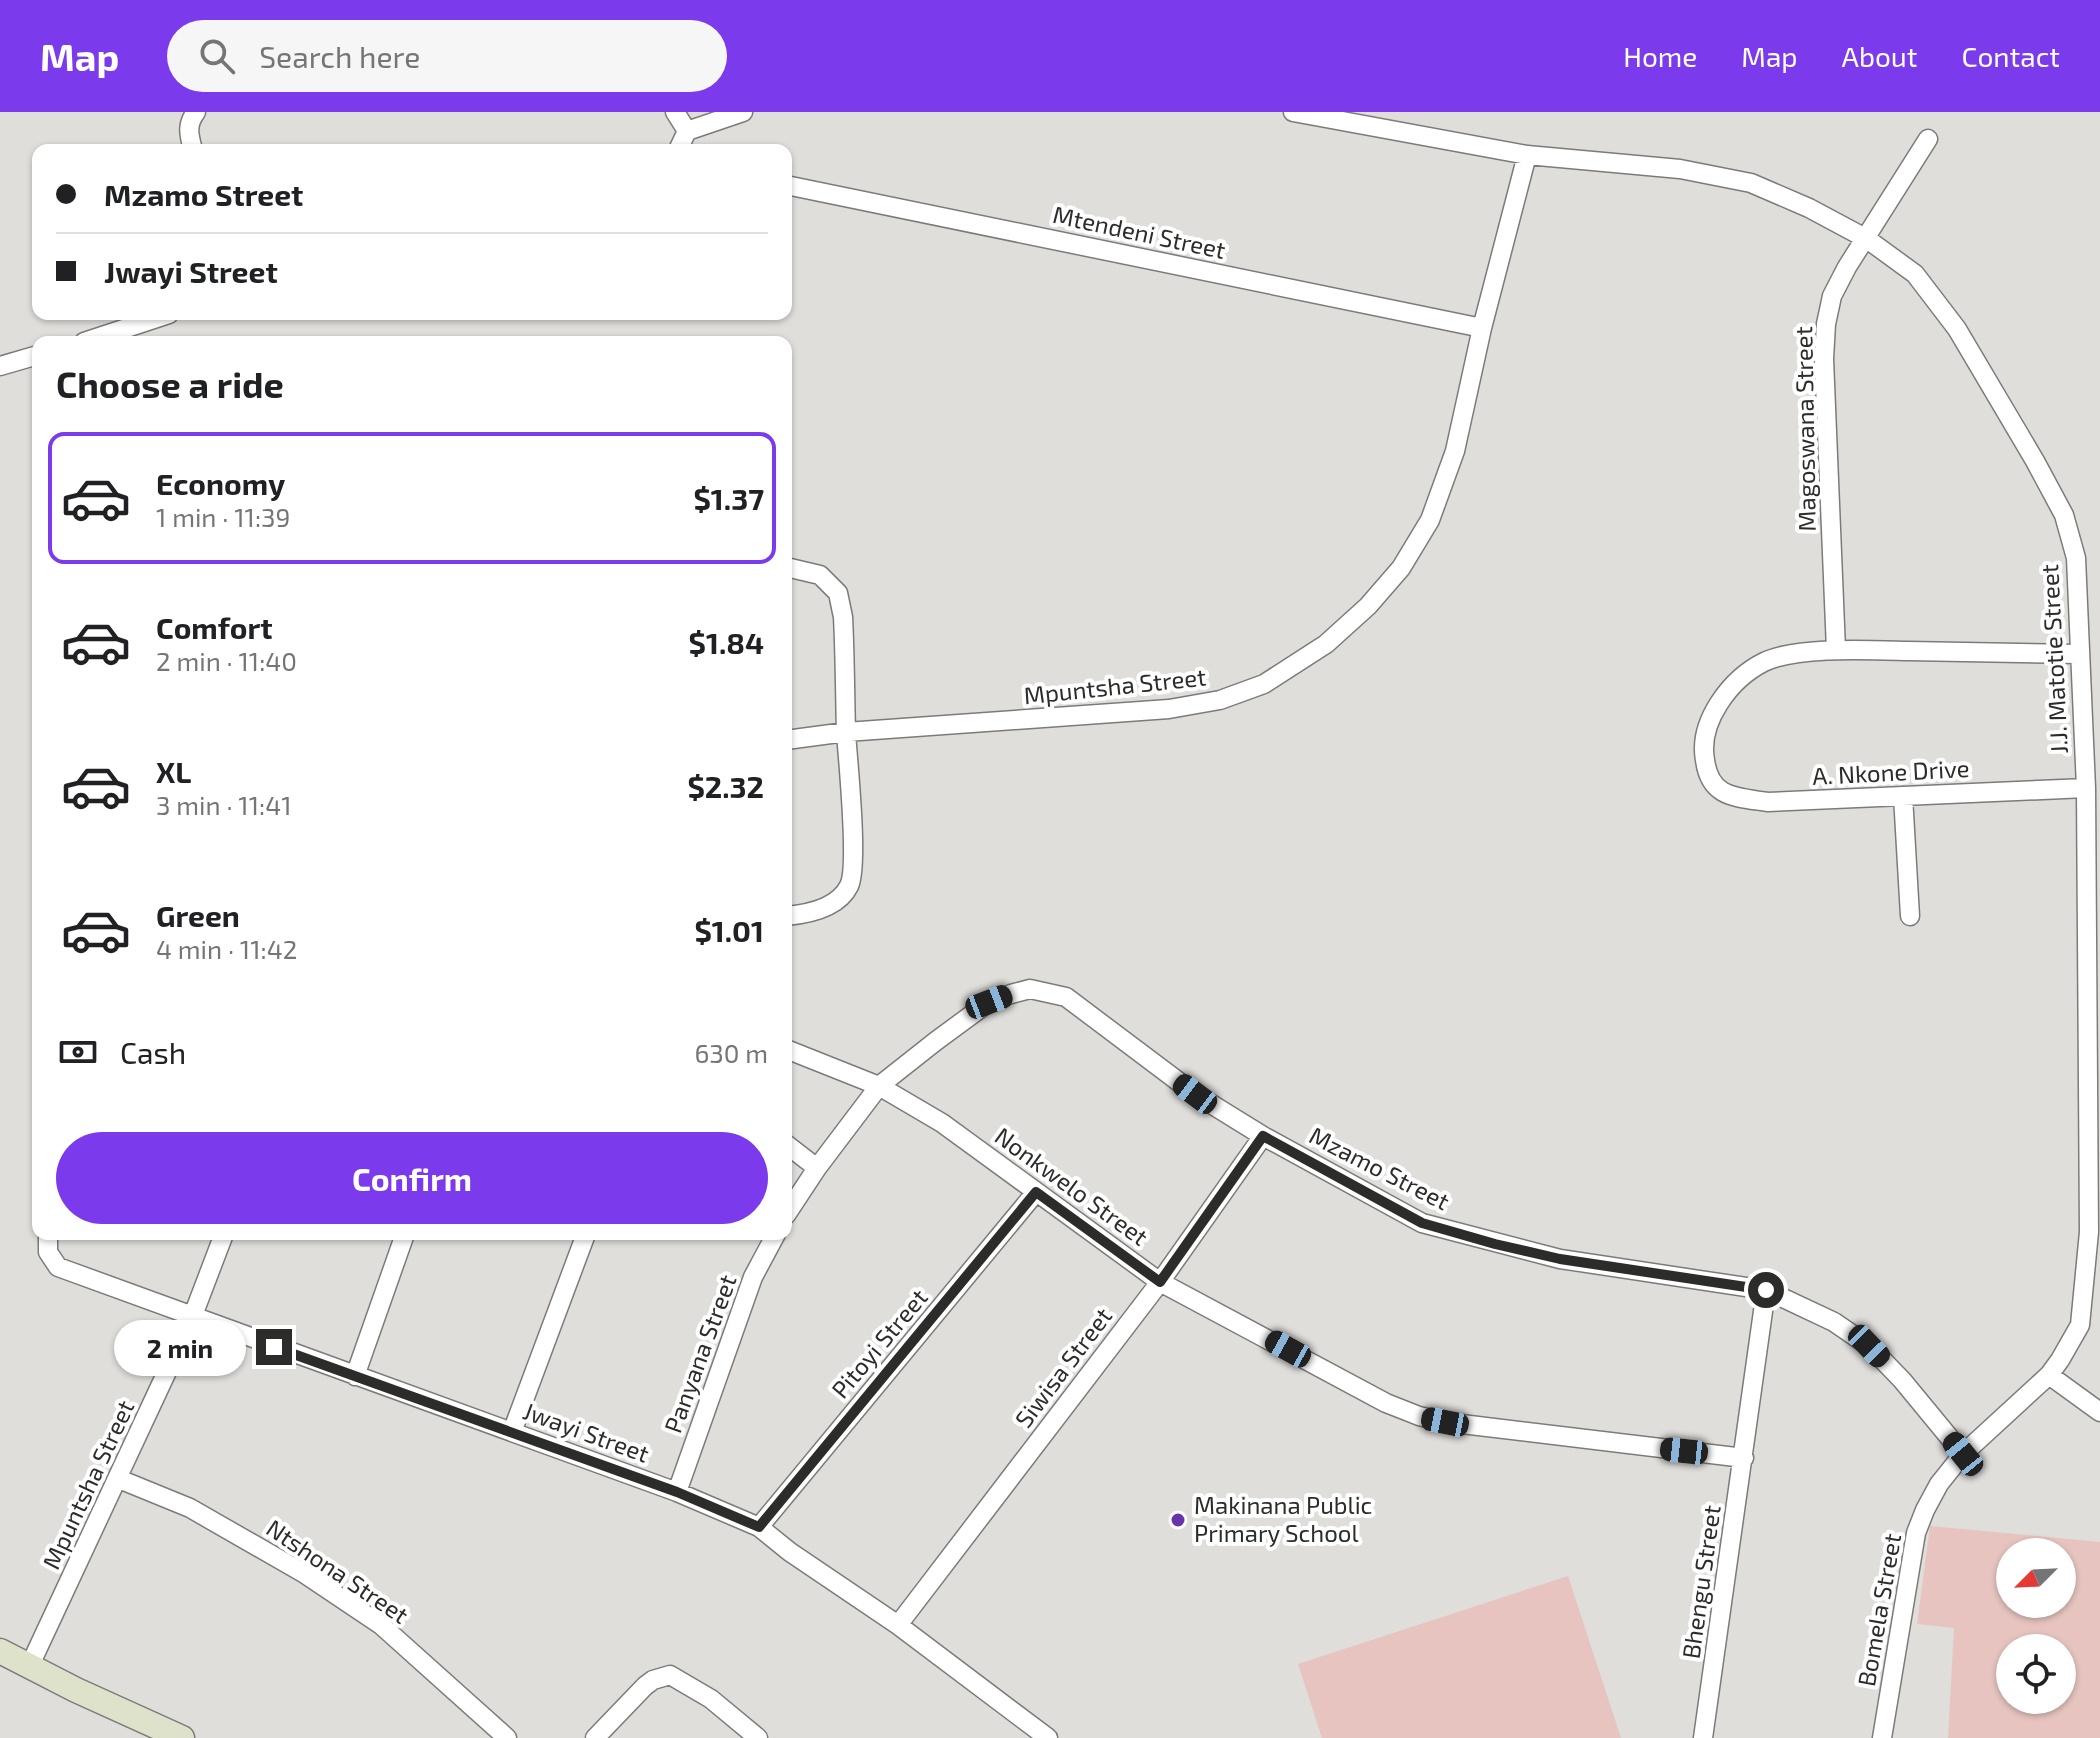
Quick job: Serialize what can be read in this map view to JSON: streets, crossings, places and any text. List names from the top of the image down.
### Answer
{
  "streets": {
    "street": [
      "Mtendeni Street",
      "Magoswana Street",
      "J.J. Matotie Street",
      "Mpuntsha Street",
      "A. Nkone Drive",
      "Mzamo Street",
      "Nonkwelo Street",
      "Pitoyi Street",
      "Panyana Street",
      "Siwisa Street",
      "Jwayi Street",
      "Ntshona Street",
      "Bhengu Street",
      "Bomela Street"
    ]
  },
  "crossings": [
    ["Mtendeni Street", "Mpuntsha Street"],
    ["Magoswana Street", "J.J. Matotie Street"],
    ["Magoswana Street", "A. Nkone Drive"],
    ["J.J. Matotie Street", "Mpuntsha Street"],
    ["J.J. Matotie Street", "A. Nkone Drive"],
    ["J.J. Matotie Street", "Mzamo Street"],
    ["J.J. Matotie Street", "Bomela Street"],
    ["Mpuntsha Street", "Jwayi Street"],
    ["Mpuntsha Street", "Ntshona Street"],
    ["Mzamo Street", "Nonkwelo Street"],
    ["Mzamo Street", "Siwisa Street"],
    ["Mzamo Street", "Bhengu Street"],
    ["Mzamo Street", "Bomela Street"],
    ["Nonkwelo Street", "Pitoyi Street"],
    ["Nonkwelo Street", "Siwisa Street"],
    ["Nonkwelo Street", "Bhengu Street"],
    ["Pitoyi Street", "Jwayi Street"],
    ["Panyana Street", "Jwayi Street"],
    ["Siwisa Street", "Jwayi Street"]
  ],
  "places": ["Makinana Public Primary School"],
  "north": "bottom left",
  "page": {
    "header": "Map",
    "search": "Search here",
    "nav": [
      "Home",
      "Map",
      "About",
      "Contact"
    ],
    "banner": ["Mzamo Street", "Jwayi Street"],
    "heading": "Choose a ride",
    "list": [
      {
        "name": "Economy",
        "note": "1 min · 11:39",
        "value": "$1.37"
      },
      {
        "name": "Comfort",
        "note": "2 min · 11:40",
        "value": "$1.84"
      },
      {
        "name": "XL",
        "note": "3 min · 11:41",
        "value": "$2.32"
      },
      {
        "name": "Green",
        "note": "4 min · 11:42",
        "value": "$1.01"
      }
    ],
    "pay": ["Cash", "630 m"],
    "buttons": "Confirm",
    "bubble": "2 min"
  }
}
